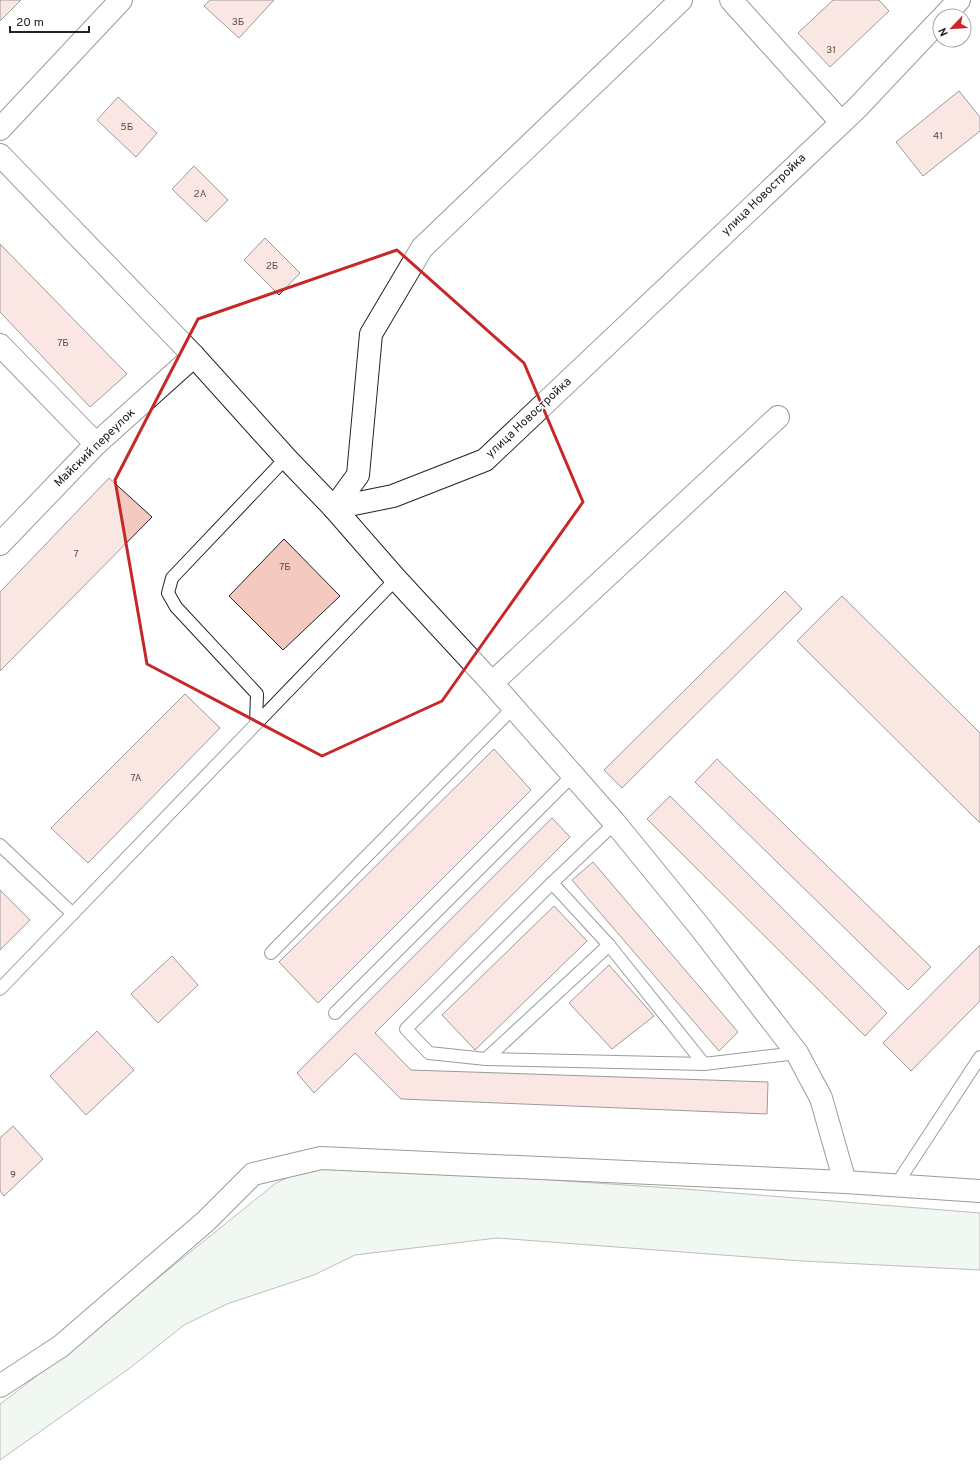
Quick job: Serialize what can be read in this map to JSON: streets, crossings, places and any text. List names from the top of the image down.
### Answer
{
  "streets": {
    "street": ["улица Новостройка", "Майский переулок"]
  },
  "house_numbers": [
    "3Б",
    "31",
    "5Б",
    "41",
    "2А",
    "2Б",
    "7Б",
    "7",
    "7Б",
    "7А",
    "9"
  ],
  "scale_bar": "20 m",
  "north": "bottom left"
}
